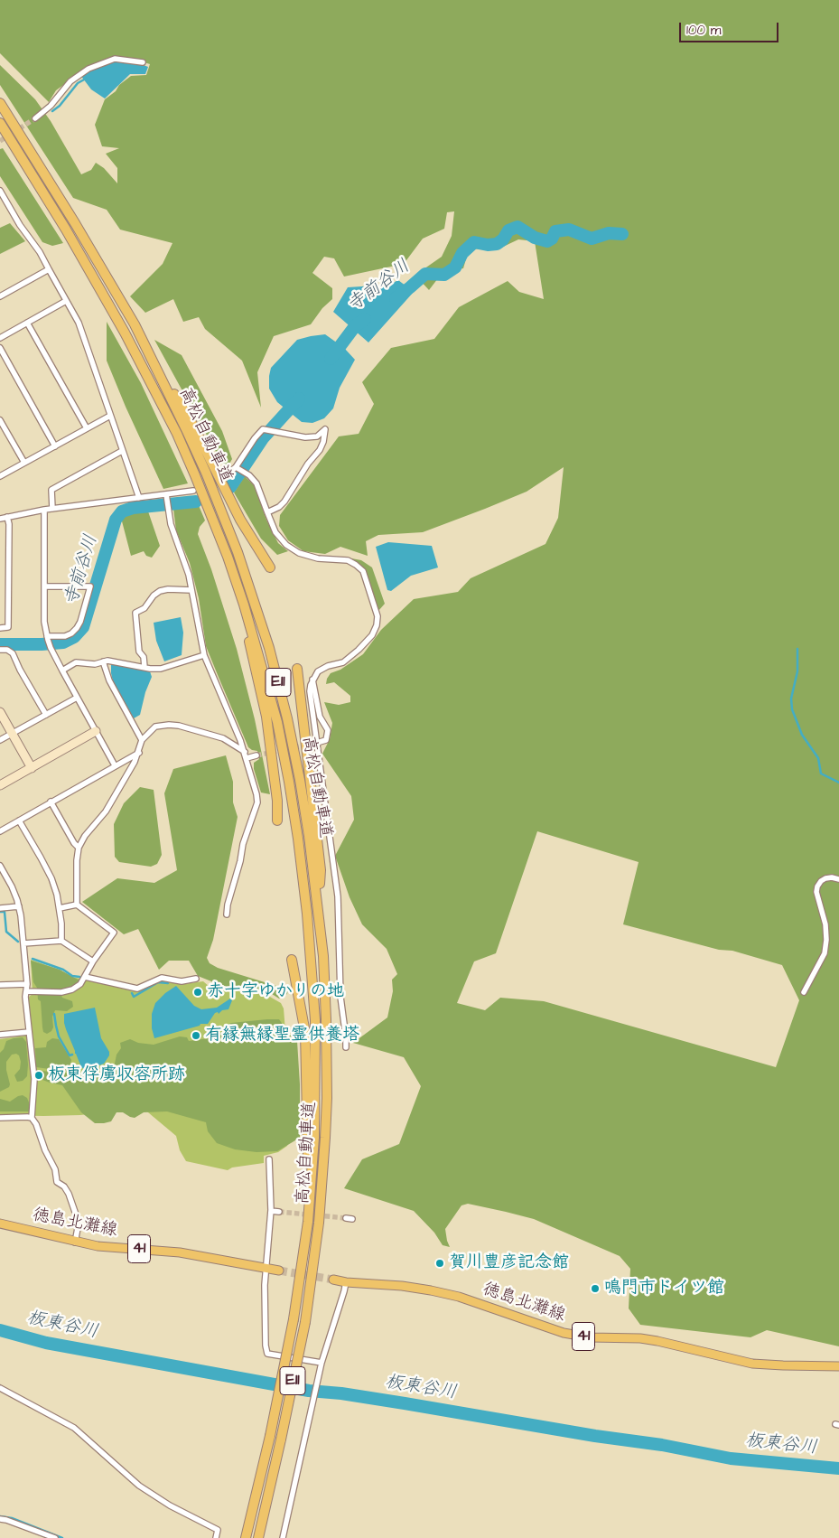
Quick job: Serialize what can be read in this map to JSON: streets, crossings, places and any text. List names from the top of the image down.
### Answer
{
  "streets": {
    "highway": ["高松自動車道", "E11"],
    "main road": ["徳島北灘線", "41"]
  },
  "water": ["寺前谷川", "板東谷川"],
  "places": [
    "赤十字ゆかりの地",
    "有縁無縁聖霊供養塔",
    "板東俘虜収容所跡",
    "賀川豊彦記念館",
    "鳴門市ドイツ館"
  ],
  "scale_bar": "100 m"
}
